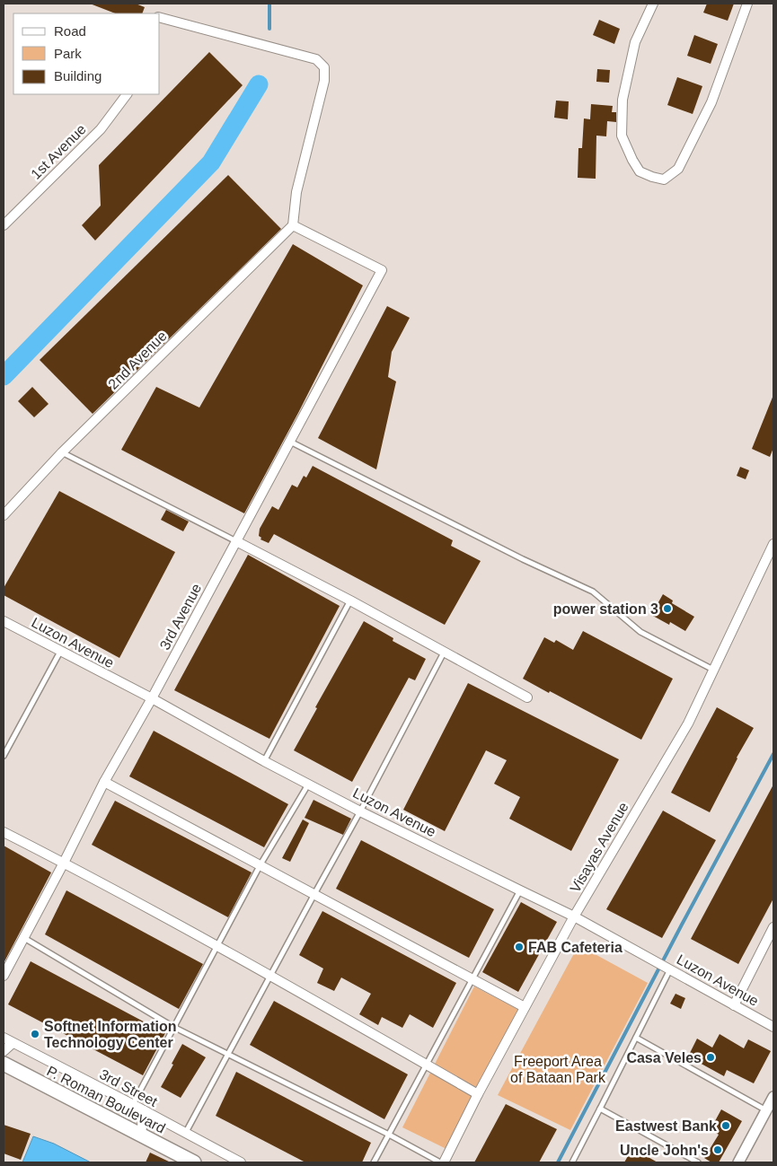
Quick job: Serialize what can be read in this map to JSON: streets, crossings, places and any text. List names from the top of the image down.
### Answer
{
  "streets": {
    "main road": ["P. Roman Boulevard"],
    "street": [
      "1st Avenue",
      "2nd Avenue",
      "3rd Avenue",
      "Luzon Avenue",
      "Visayas Avenue",
      "3rd Street"
    ]
  },
  "crossings": [
    ["2nd Avenue", "3rd Avenue"],
    ["3rd Avenue", "Luzon Avenue"],
    ["Luzon Avenue", "Visayas Avenue"]
  ],
  "parks": ["Freeport Area of Bataan Park"],
  "places": [
    "power station 3",
    "FAB Cafeteria",
    "Softnet Information Technology Center",
    "Casa Veles",
    "Eastwest Bank",
    "Uncle John's"
  ],
  "legend": ["Road", "Park", "Building"]
}
